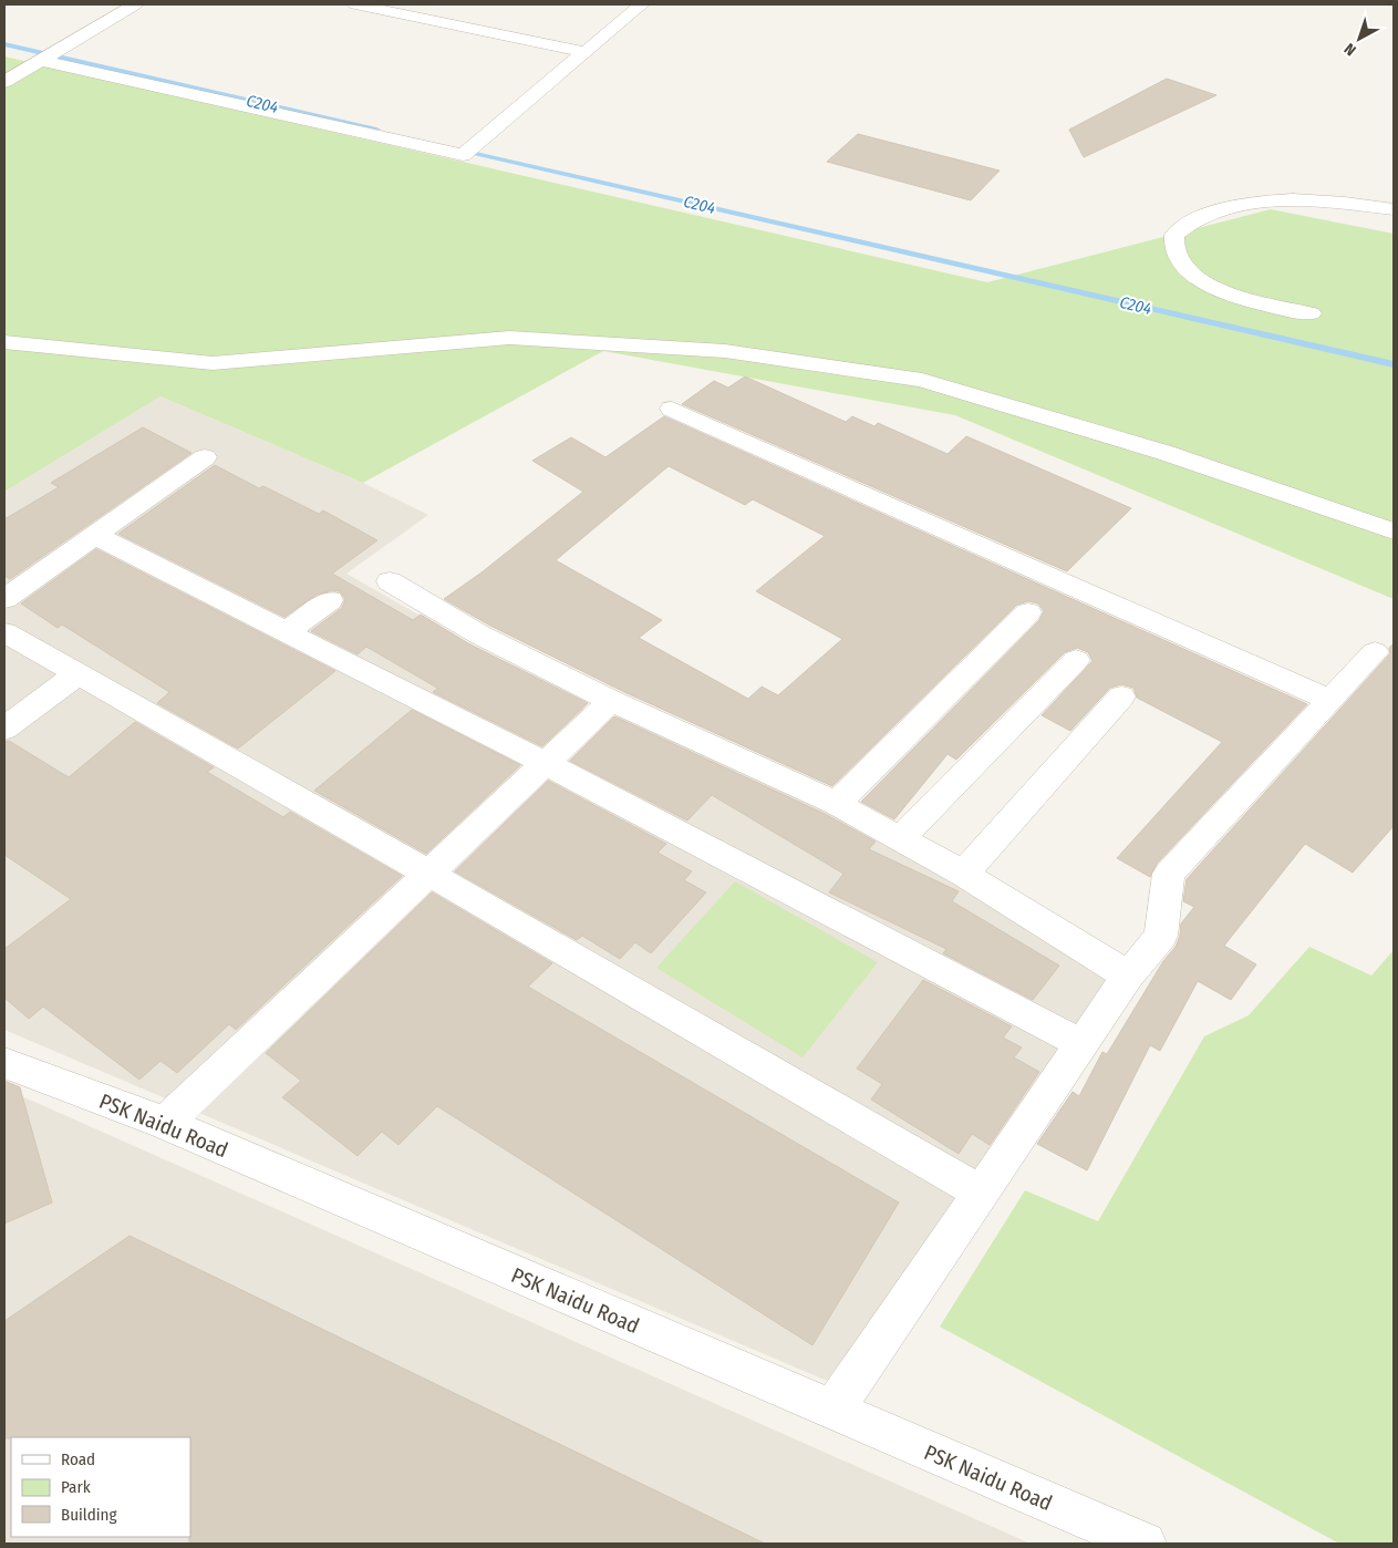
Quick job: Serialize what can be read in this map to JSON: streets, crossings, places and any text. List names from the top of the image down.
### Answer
{
  "streets": {
    "street": ["PSK Naidu Road"]
  },
  "water": ["C204"],
  "legend": ["Road", "Park", "Building"],
  "north": "bottom left"
}
